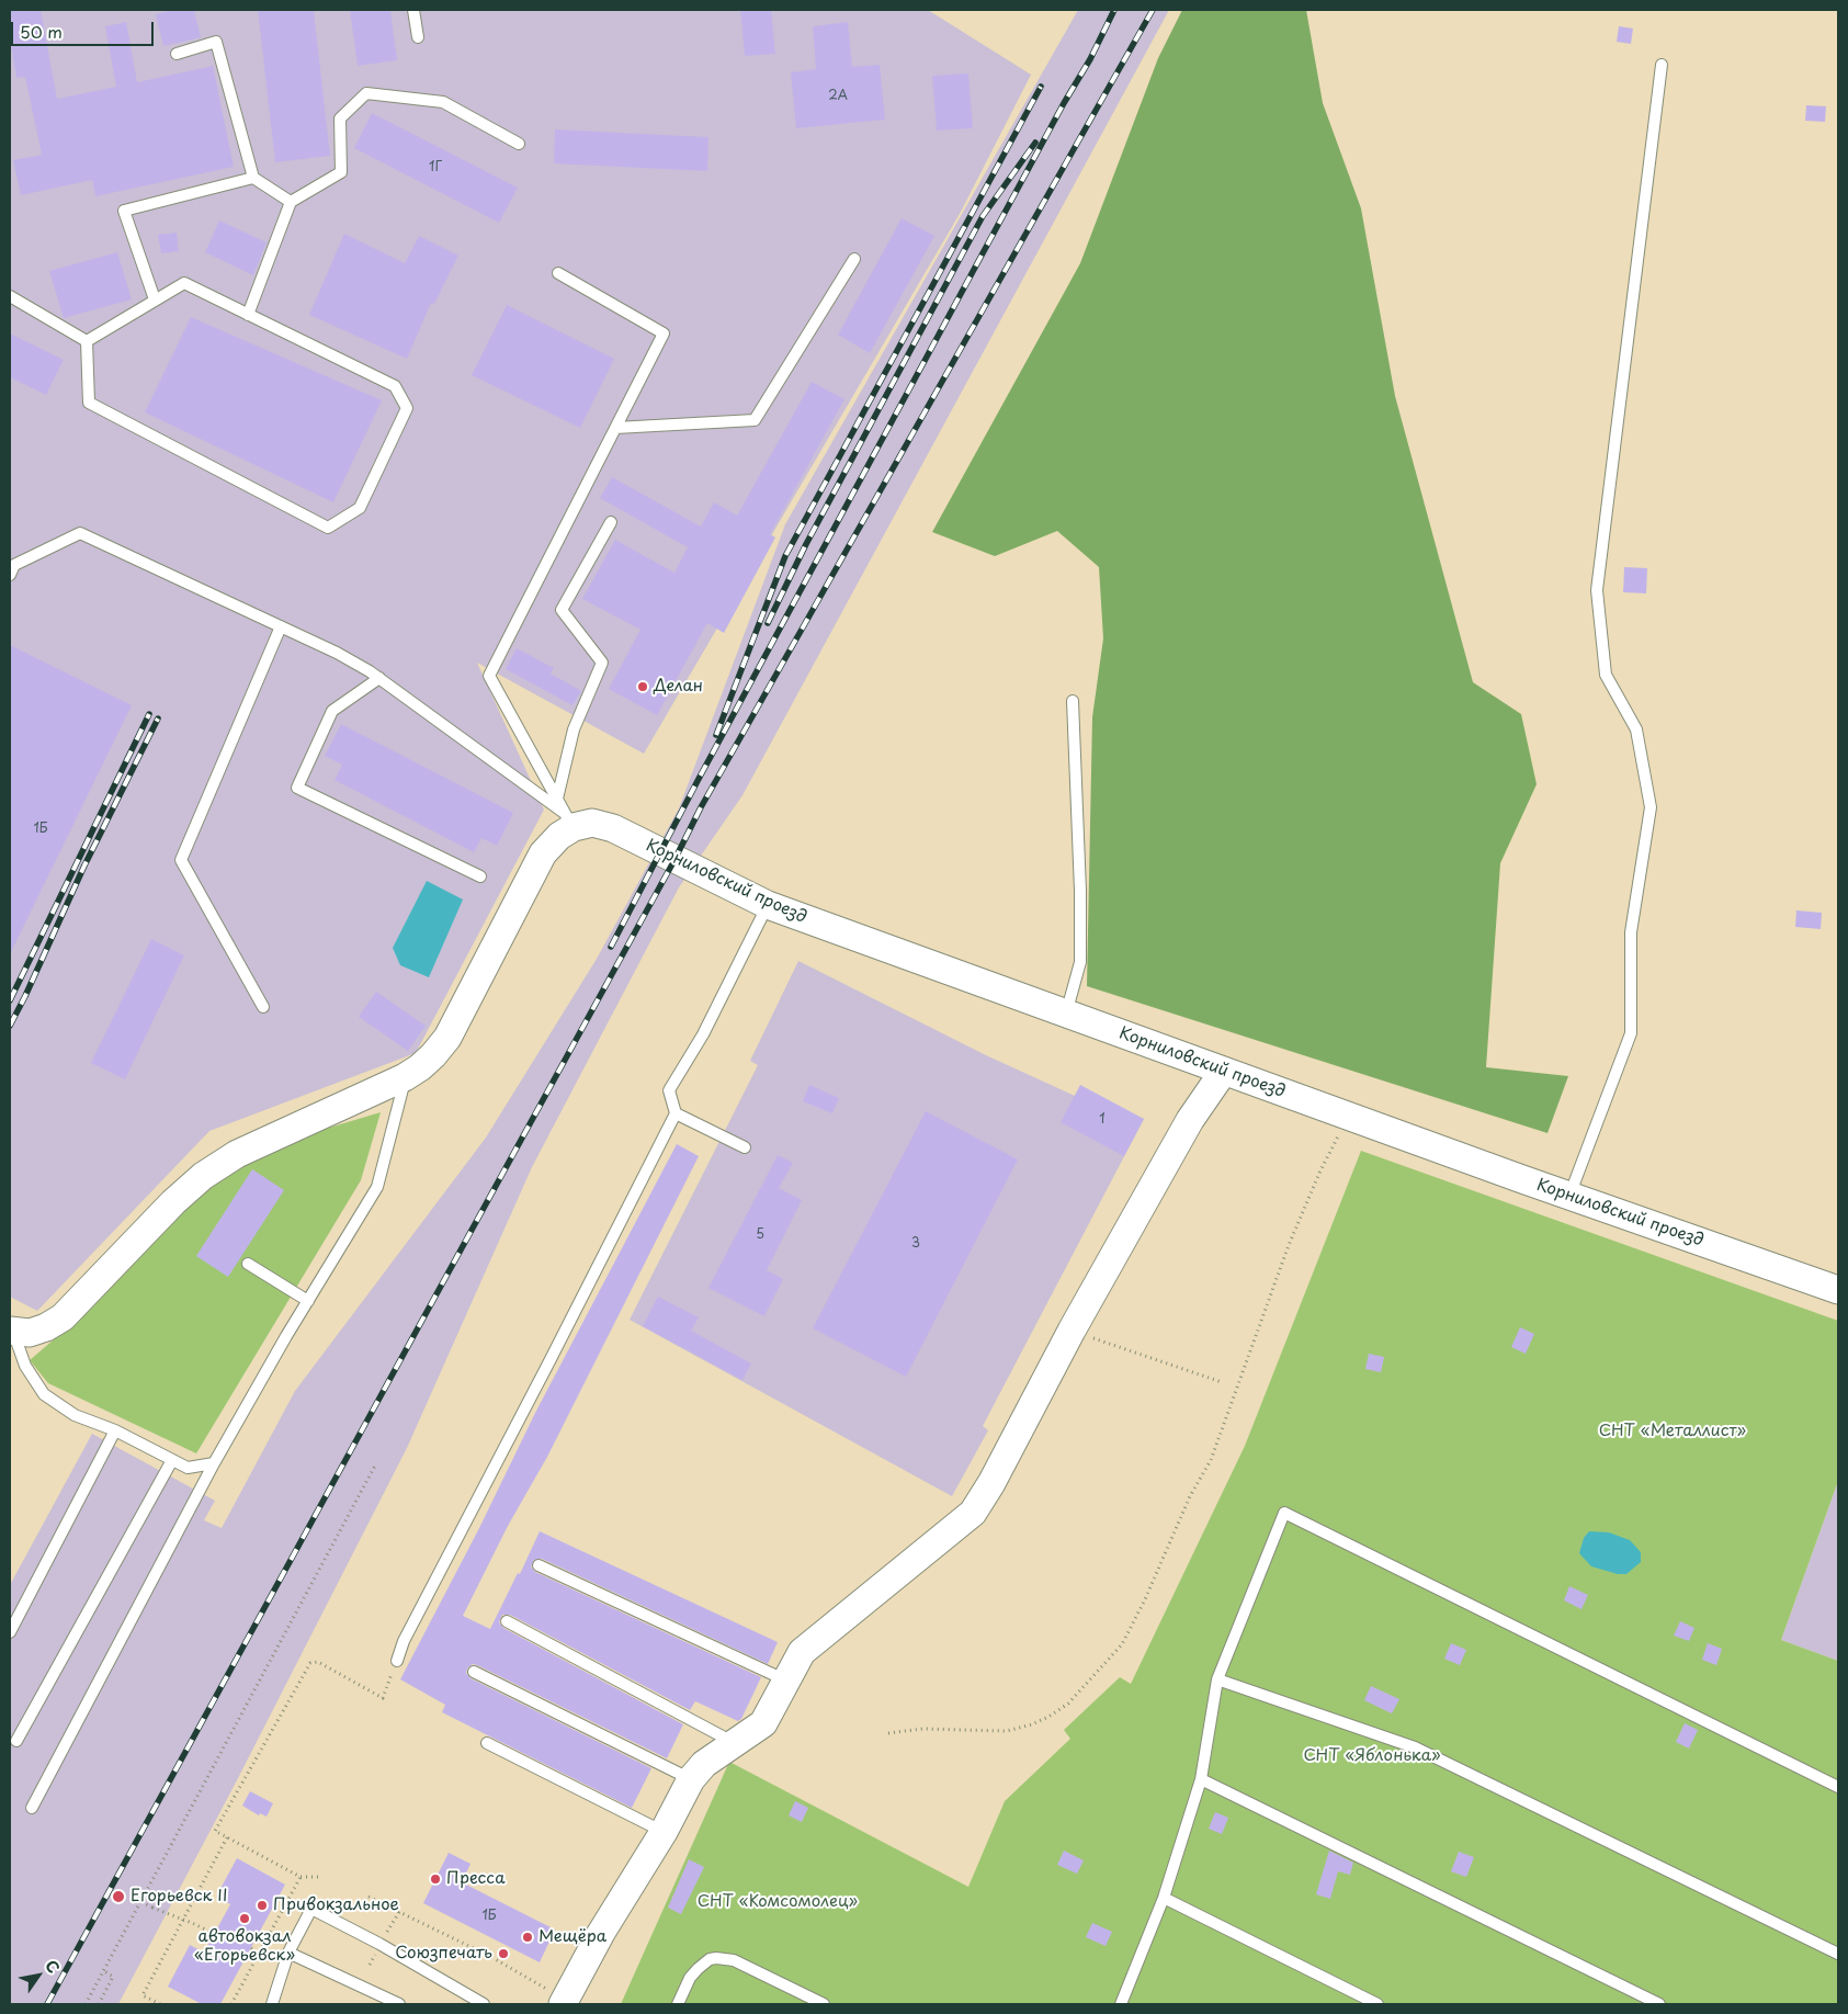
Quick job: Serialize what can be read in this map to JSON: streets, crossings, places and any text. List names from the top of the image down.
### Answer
{
  "streets": {
    "street": ["Корниловский проезд"]
  },
  "parks": ["СНТ «Металлист»", "СНТ «Яблонька»", "СНТ «Комсомолец»"],
  "places": [
    "Делан",
    "Пресса",
    "Егорьевск II",
    "Привокзальное",
    "автовокзал «Егорьевск»",
    "Мещёра",
    "Союзпечать"
  ],
  "house_numbers": [
    "2А",
    "1Г",
    "1Б",
    "1",
    "5",
    "3",
    "1Б"
  ],
  "scale_bar": "50 m",
  "north": "top right"
}
